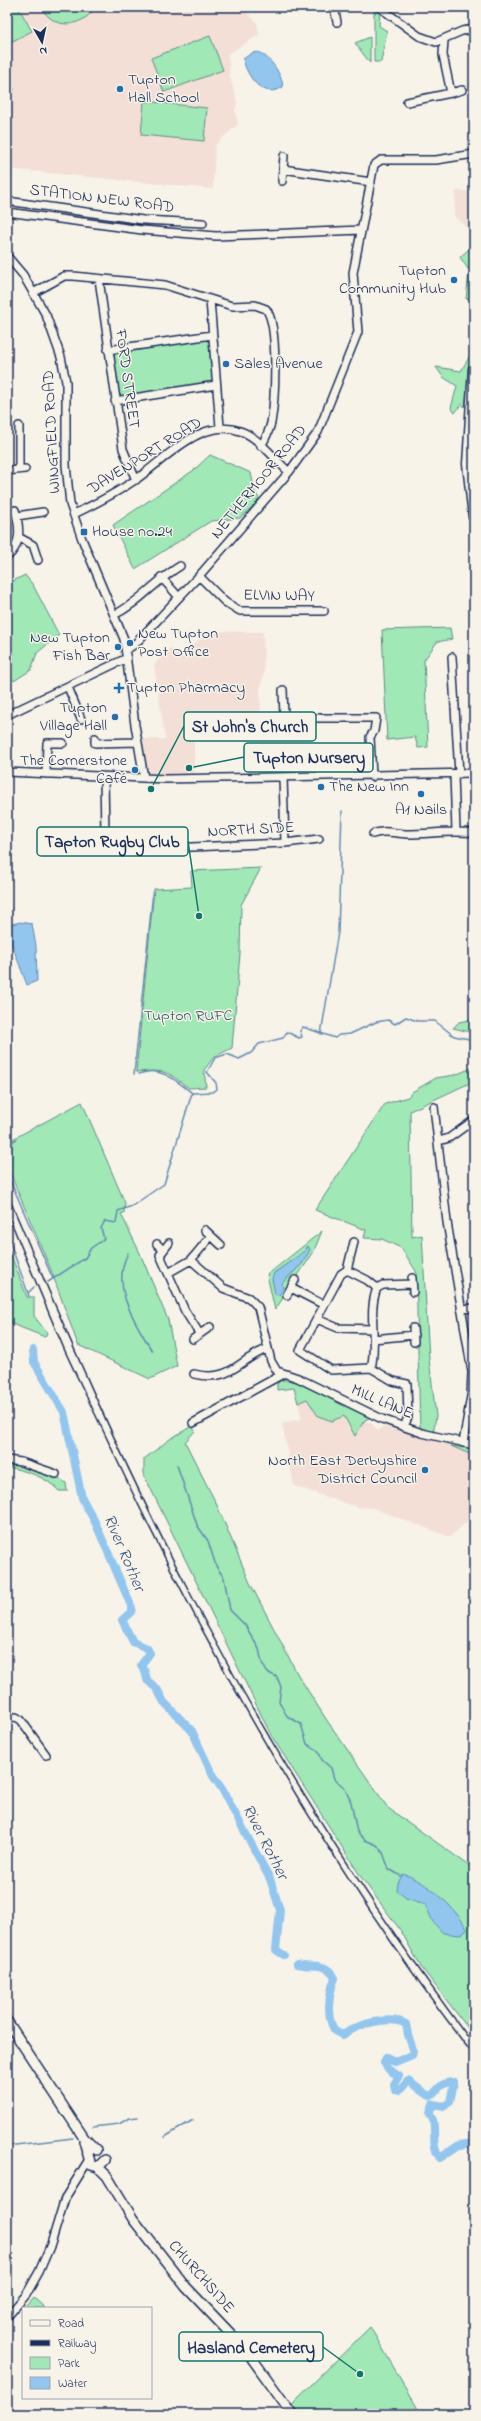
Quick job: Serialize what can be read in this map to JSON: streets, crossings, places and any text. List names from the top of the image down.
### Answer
{
  "streets": {
    "main road": ["CHURCHSIDE"],
    "street": [
      "STATION NEW ROAD",
      "FORD STREET",
      "WINGFIELD ROAD",
      "DAVENPORT ROAD",
      "NETHERMOOR ROAD",
      "ELVIN WAY",
      "NORTH SIDE",
      "MILL LANE"
    ]
  },
  "crossings": [
    ["STATION NEW ROAD", "NETHERMOOR ROAD"],
    ["FORD STREET", "DAVENPORT ROAD"],
    ["WINGFIELD ROAD", "DAVENPORT ROAD"],
    ["WINGFIELD ROAD", "NETHERMOOR ROAD"],
    ["DAVENPORT ROAD", "NETHERMOOR ROAD"],
    ["NETHERMOOR ROAD", "ELVIN WAY"]
  ],
  "water": ["River Rother"],
  "parks": ["Tupton RUFC"],
  "places": {
    "other": [
      "Tupton Hall School",
      "Tupton Community Hub",
      "Sales Avenue",
      "New Tupton Post Office",
      "New Tupton Fish Bar",
      "Tupton Village Hall",
      "Tupton Nursery",
      "The Cornerstone Café",
      "The New Inn",
      "St John's Church",
      "A1 Nails",
      "Tapton Rugby Club",
      "North East Derbyshire District Council",
      "Hasland Cemetery"
    ],
    "transit": ["House no.24"],
    "health": ["Tupton Pharmacy"]
  },
  "legend": [
    "Road",
    "Railway",
    "Park",
    "Water"
  ],
  "north": "bottom"
}
